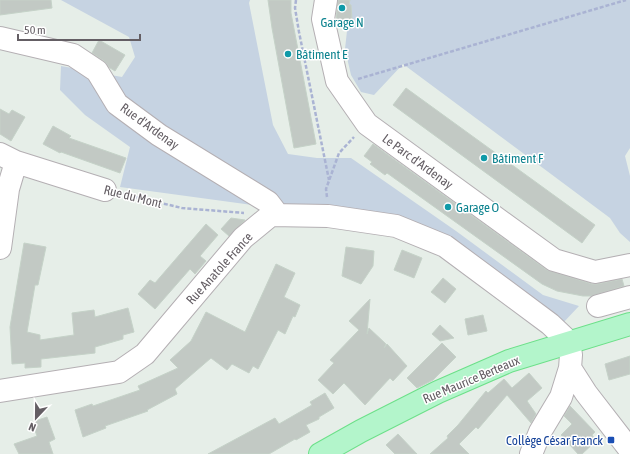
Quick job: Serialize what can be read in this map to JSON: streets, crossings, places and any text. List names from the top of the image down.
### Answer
{
  "streets": {
    "main road": ["Rue Maurice Berteaux"],
    "street": [
      "Rue d'Ardenay",
      "Le Parc d'Ardenay",
      "Rue du Mont",
      "Rue Anatole France"
    ]
  },
  "crossings": [
    ["Rue d'Ardenay", "Rue du Mont"],
    ["Rue d'Ardenay", "Rue Anatole France"],
    ["Rue du Mont", "Rue Anatole France"]
  ],
  "places": {
    "other": [
      "Garage N",
      "Bâtiment E",
      "Bâtiment F",
      "Garage O"
    ],
    "transit": ["Collège César Franck"]
  },
  "scale_bar": "50 m",
  "north": "bottom"
}
